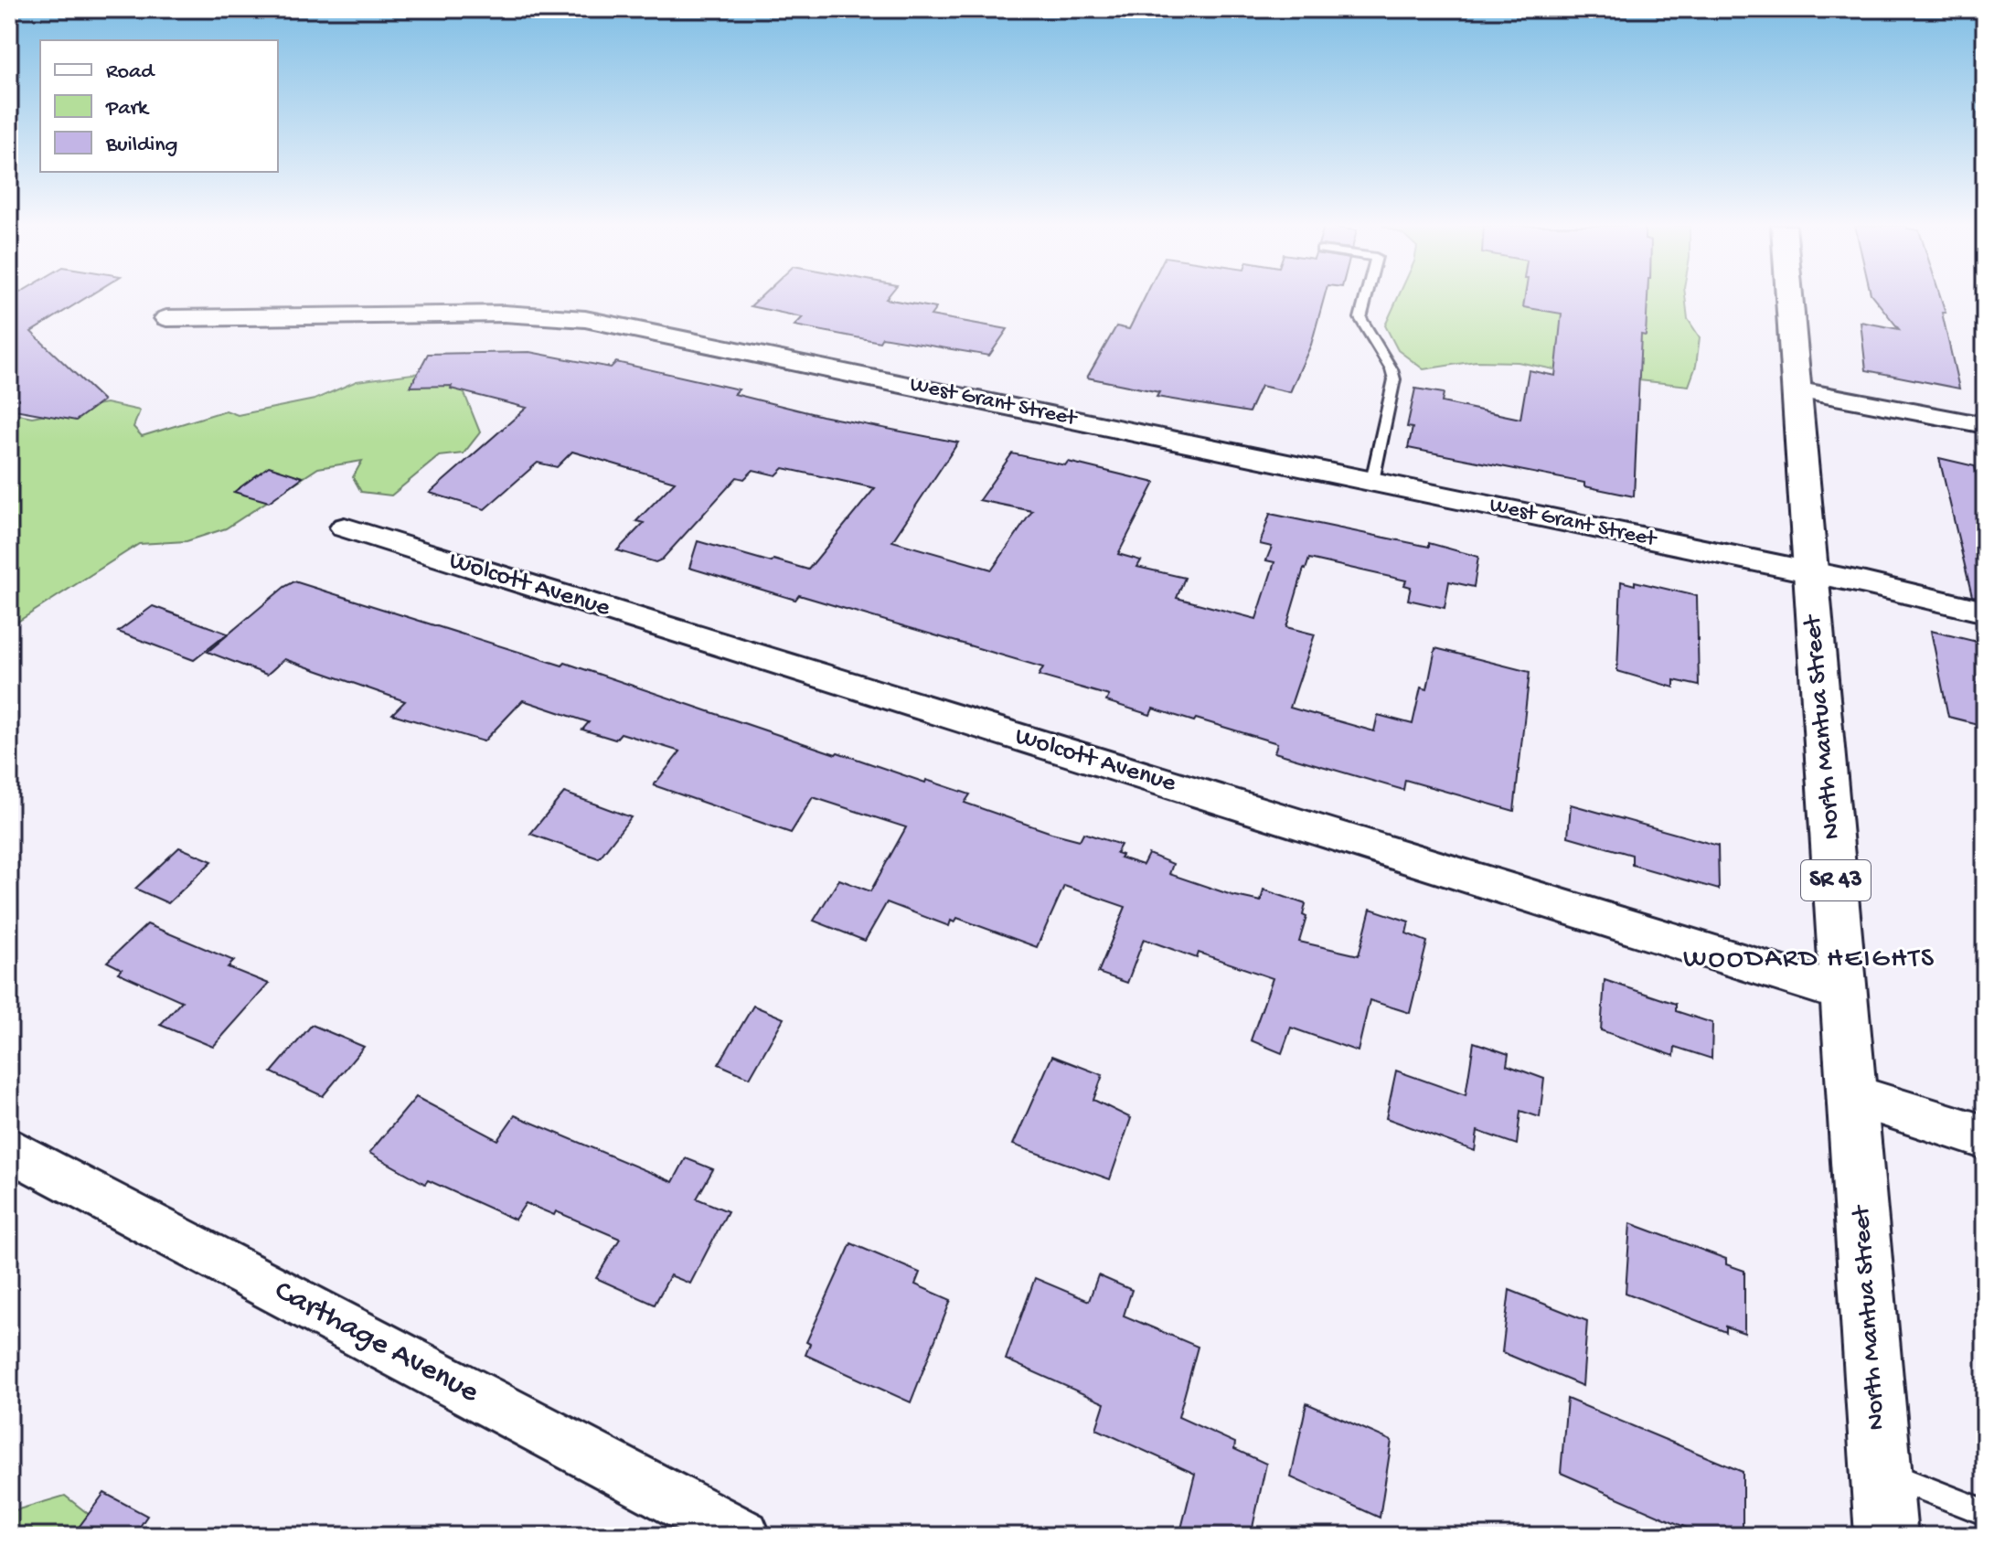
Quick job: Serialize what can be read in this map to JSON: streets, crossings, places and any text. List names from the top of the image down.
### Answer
{
  "streets": {
    "main road": ["North Mantua Street", "SR 43"],
    "street": ["West Grant Street", "Wolcott Avenue", "Carthage Avenue"]
  },
  "crossings": [
    ["West Grant Street", "North Mantua Street"],
    ["Wolcott Avenue", "North Mantua Street"]
  ],
  "districts": ["WOODARD HEIGHTS"],
  "legend": ["Road", "Park", "Building"]
}
